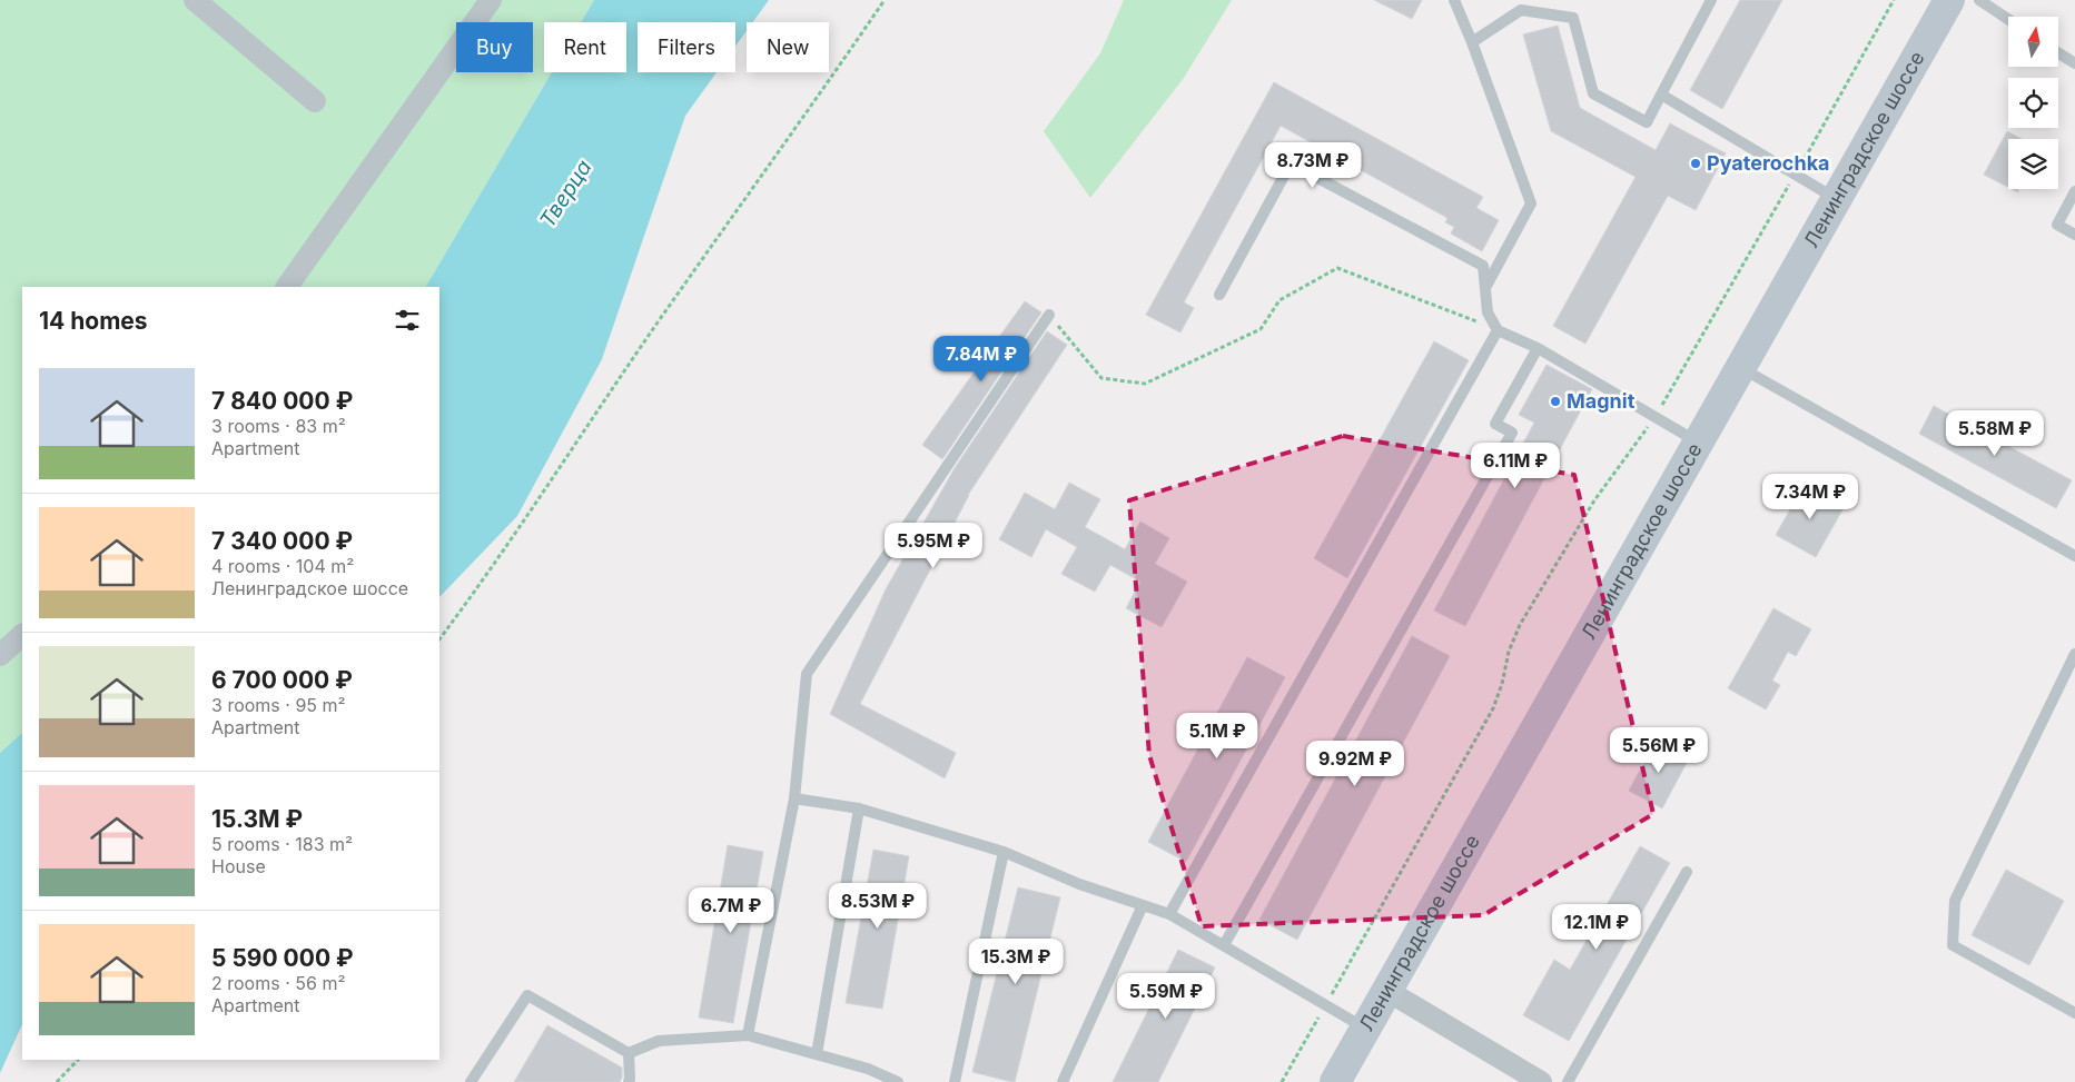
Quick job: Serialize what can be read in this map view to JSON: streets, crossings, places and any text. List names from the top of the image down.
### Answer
{
  "streets": {
    "main road": ["Ленинградское шоссе"]
  },
  "water": ["Тверца"],
  "places": ["Pyaterochka", "Magnit"],
  "north": "top",
  "page": {
    "chip": [
      "Buy",
      "Rent",
      "Filters",
      "New"
    ],
    "price": [
      "8.73M ₽",
      "7.84M ₽",
      "5.58M ₽",
      "6.11M ₽",
      "7.34M ₽",
      "5.95M ₽",
      "5.1M ₽",
      "5.56M ₽",
      "9.92M ₽",
      "8.53M ₽",
      "6.7M ₽",
      "12.1M ₽",
      "15.3M ₽",
      "5.59M ₽"
    ],
    "heading": "14 homes",
    "list": [
      {
        "name": "7 840 000 ₽",
        "note": "3 rooms · 83 m² · Apartment"
      },
      {
        "name": "7 340 000 ₽",
        "note": "4 rooms · 104 m² · Ленинградское шоссе"
      },
      {
        "name": "6 700 000 ₽",
        "note": "3 rooms · 95 m² · Apartment"
      },
      {
        "name": "15.3M ₽",
        "note": "5 rooms · 183 m² · House"
      },
      {
        "name": "5 590 000 ₽",
        "note": "2 rooms · 56 m² · Apartment"
      }
    ]
  }
}
